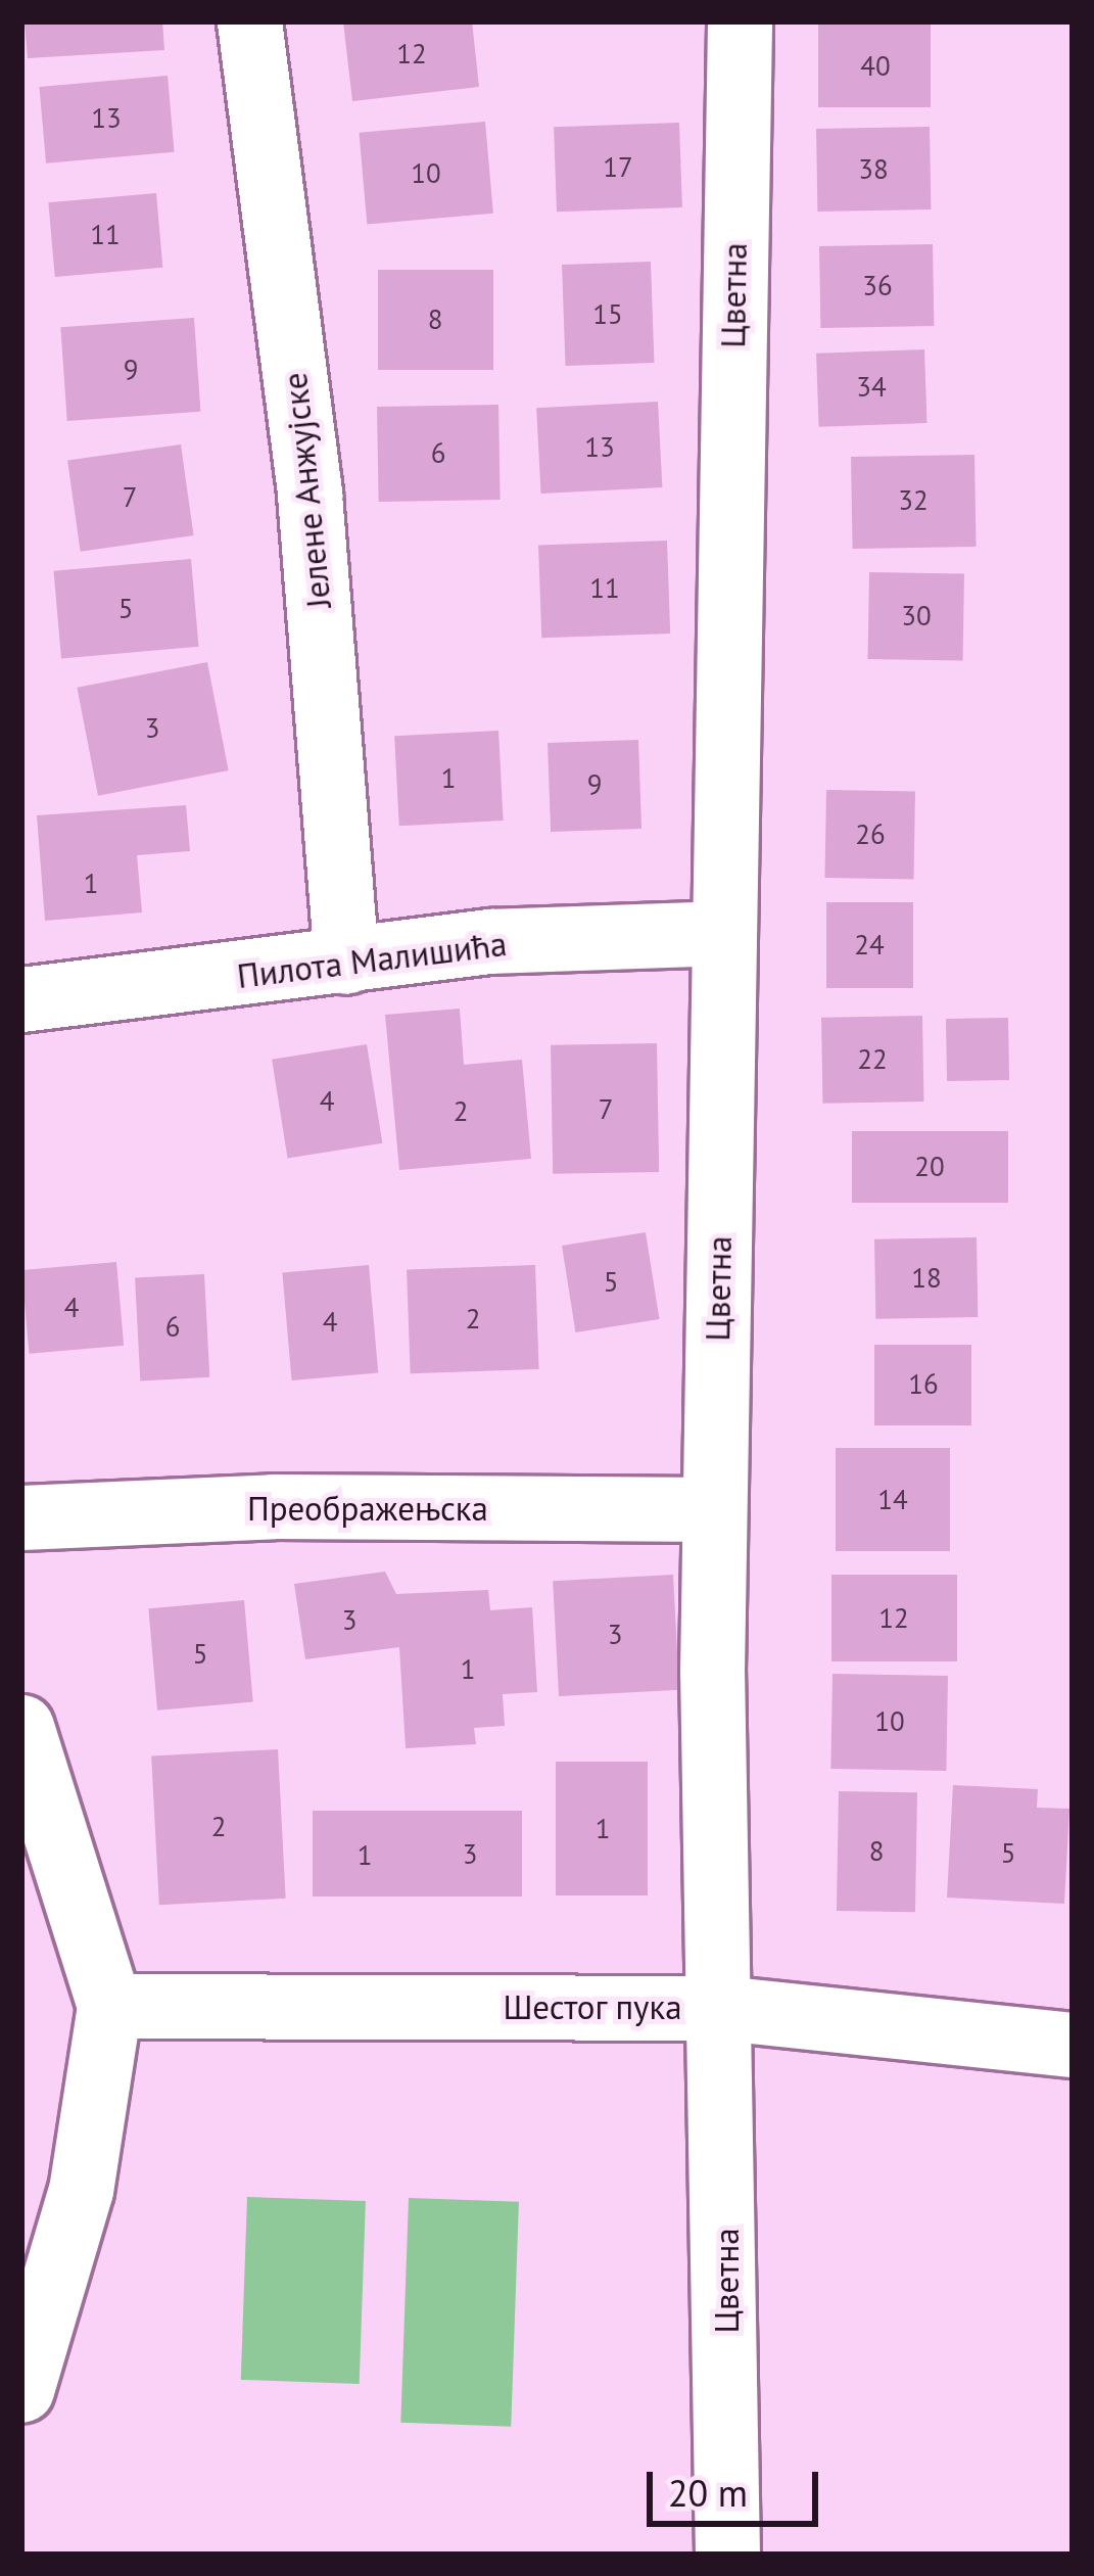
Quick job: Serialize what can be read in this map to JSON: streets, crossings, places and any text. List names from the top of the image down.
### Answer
{
  "streets": {
    "street": [
      "Цветна",
      "Јелене Анжујске",
      "Пилота Малишића",
      "Преображењска",
      "Шестог пука"
    ]
  },
  "crossings": [
    ["Цветна", "Пилота Малишића"],
    ["Цветна", "Преображењска"],
    ["Цветна", "Шестог пука"],
    ["Јелене Анжујске", "Пилота Малишића"]
  ],
  "house_numbers": [
    "12",
    "40",
    "13",
    "17",
    "38",
    "10",
    "11",
    "36",
    "15",
    "8",
    "9",
    "34",
    "13",
    "6",
    "7",
    "32",
    "11",
    "5",
    "30",
    "3",
    "1",
    "9",
    "26",
    "1",
    "24",
    "22",
    "4",
    "7",
    "2",
    "20",
    "18",
    "5",
    "4",
    "2",
    "4",
    "6",
    "16",
    "14",
    "12",
    "3",
    "3",
    "5",
    "1",
    "10",
    "2",
    "1",
    "8",
    "5",
    "3",
    "1"
  ],
  "scale_bar": "20 m"
}
